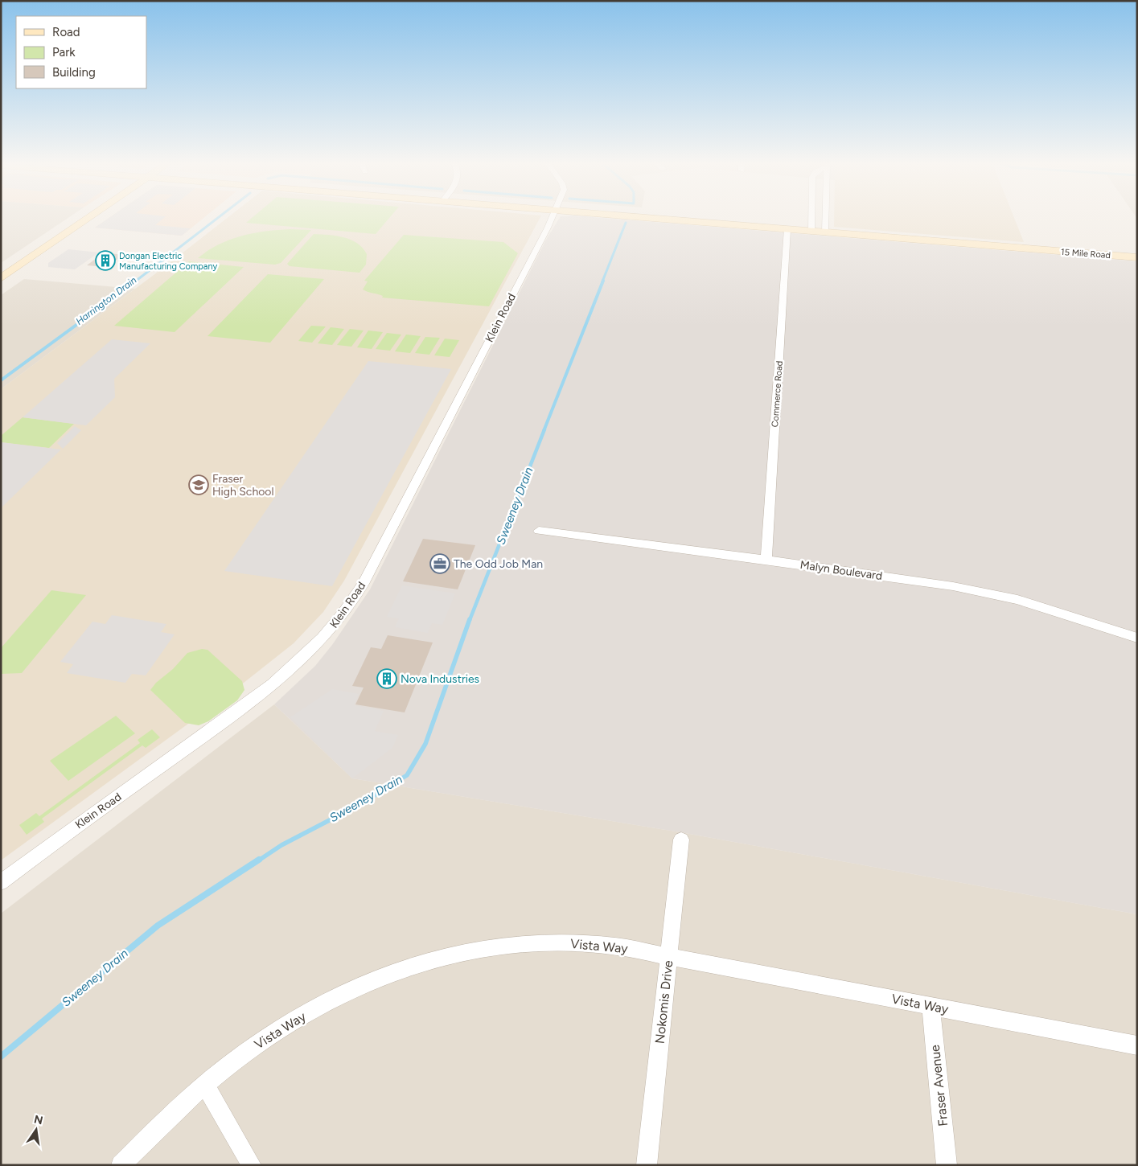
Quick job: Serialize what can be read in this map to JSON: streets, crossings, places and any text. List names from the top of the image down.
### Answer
{
  "streets": {
    "main road": ["15 Mile Road"],
    "street": [
      "Klein Road",
      "Commerce Road",
      "Malyn Boulevard",
      "Vista Way",
      "Nokomis Drive",
      "Fraser Avenue"
    ]
  },
  "crossings": [
    ["15 Mile Road", "Commerce Road"],
    ["Commerce Road", "Malyn Boulevard"],
    ["Vista Way", "Nokomis Drive"],
    ["Vista Way", "Fraser Avenue"]
  ],
  "water": ["Harrington Drain", "Sweeney Drain"],
  "places": {
    "building": ["Dongan Electric Manufacturing Company", "Nova Industries"],
    "school or university": ["Fraser High School"],
    "office": ["The Odd Job Man"]
  },
  "legend": ["Road", "Park", "Building"],
  "north": "top"
}
